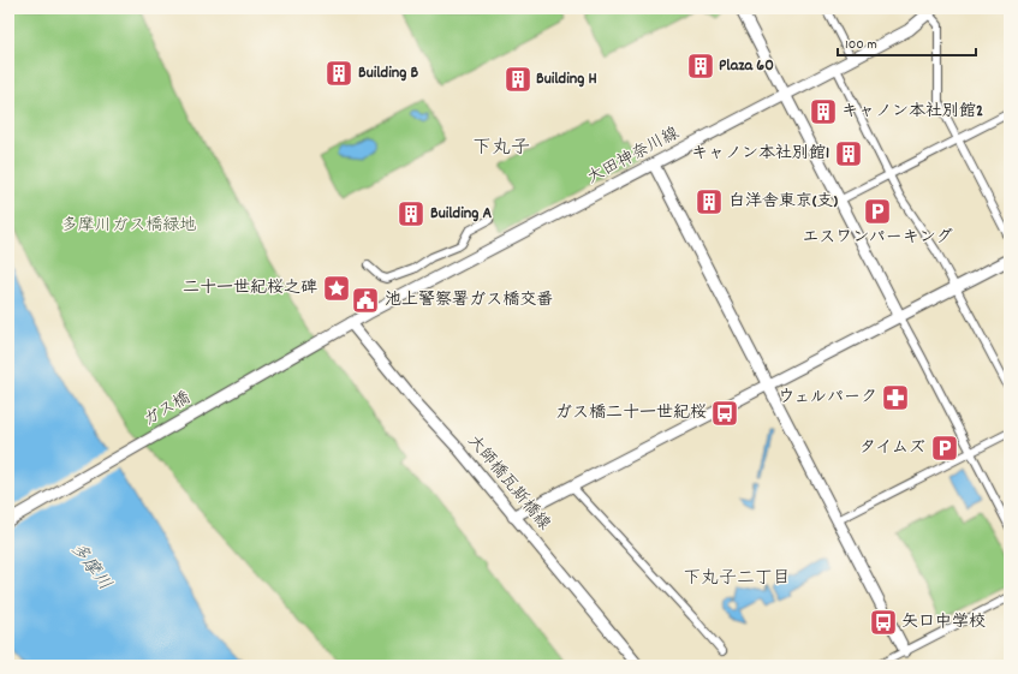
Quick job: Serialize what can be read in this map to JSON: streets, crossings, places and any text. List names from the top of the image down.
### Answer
{
  "streets": {
    "street": ["大田神奈川線", "ガス橋", "大師橋瓦斯橋線"]
  },
  "crossings": [
    ["大田神奈川線", "ガス橋"],
    ["大田神奈川線", "大師橋瓦斯橋線"],
    ["ガス橋", "大師橋瓦斯橋線"]
  ],
  "districts": ["下丸子", "下丸子二丁目"],
  "water": ["多摩川"],
  "parks": ["多摩川ガス橋緑地"],
  "places": {
    "building": [
      "Plaza 60",
      "Building B",
      "Building H",
      "キャノン本社別館2",
      "キャノン本社別館1",
      "白洋舎東京(支)",
      "Building A"
    ],
    "parking": ["エスワンパーキング", "タイムズ"],
    "place": ["二十一世紀桜之碑"],
    "public building": ["池上警察署ガス橋交番"],
    "pharmacy": ["ウェルパーク"],
    "bus stop": ["ガス橋二十一世紀桜", "矢口中学校"]
  },
  "scale_bar": "100 m"
}
